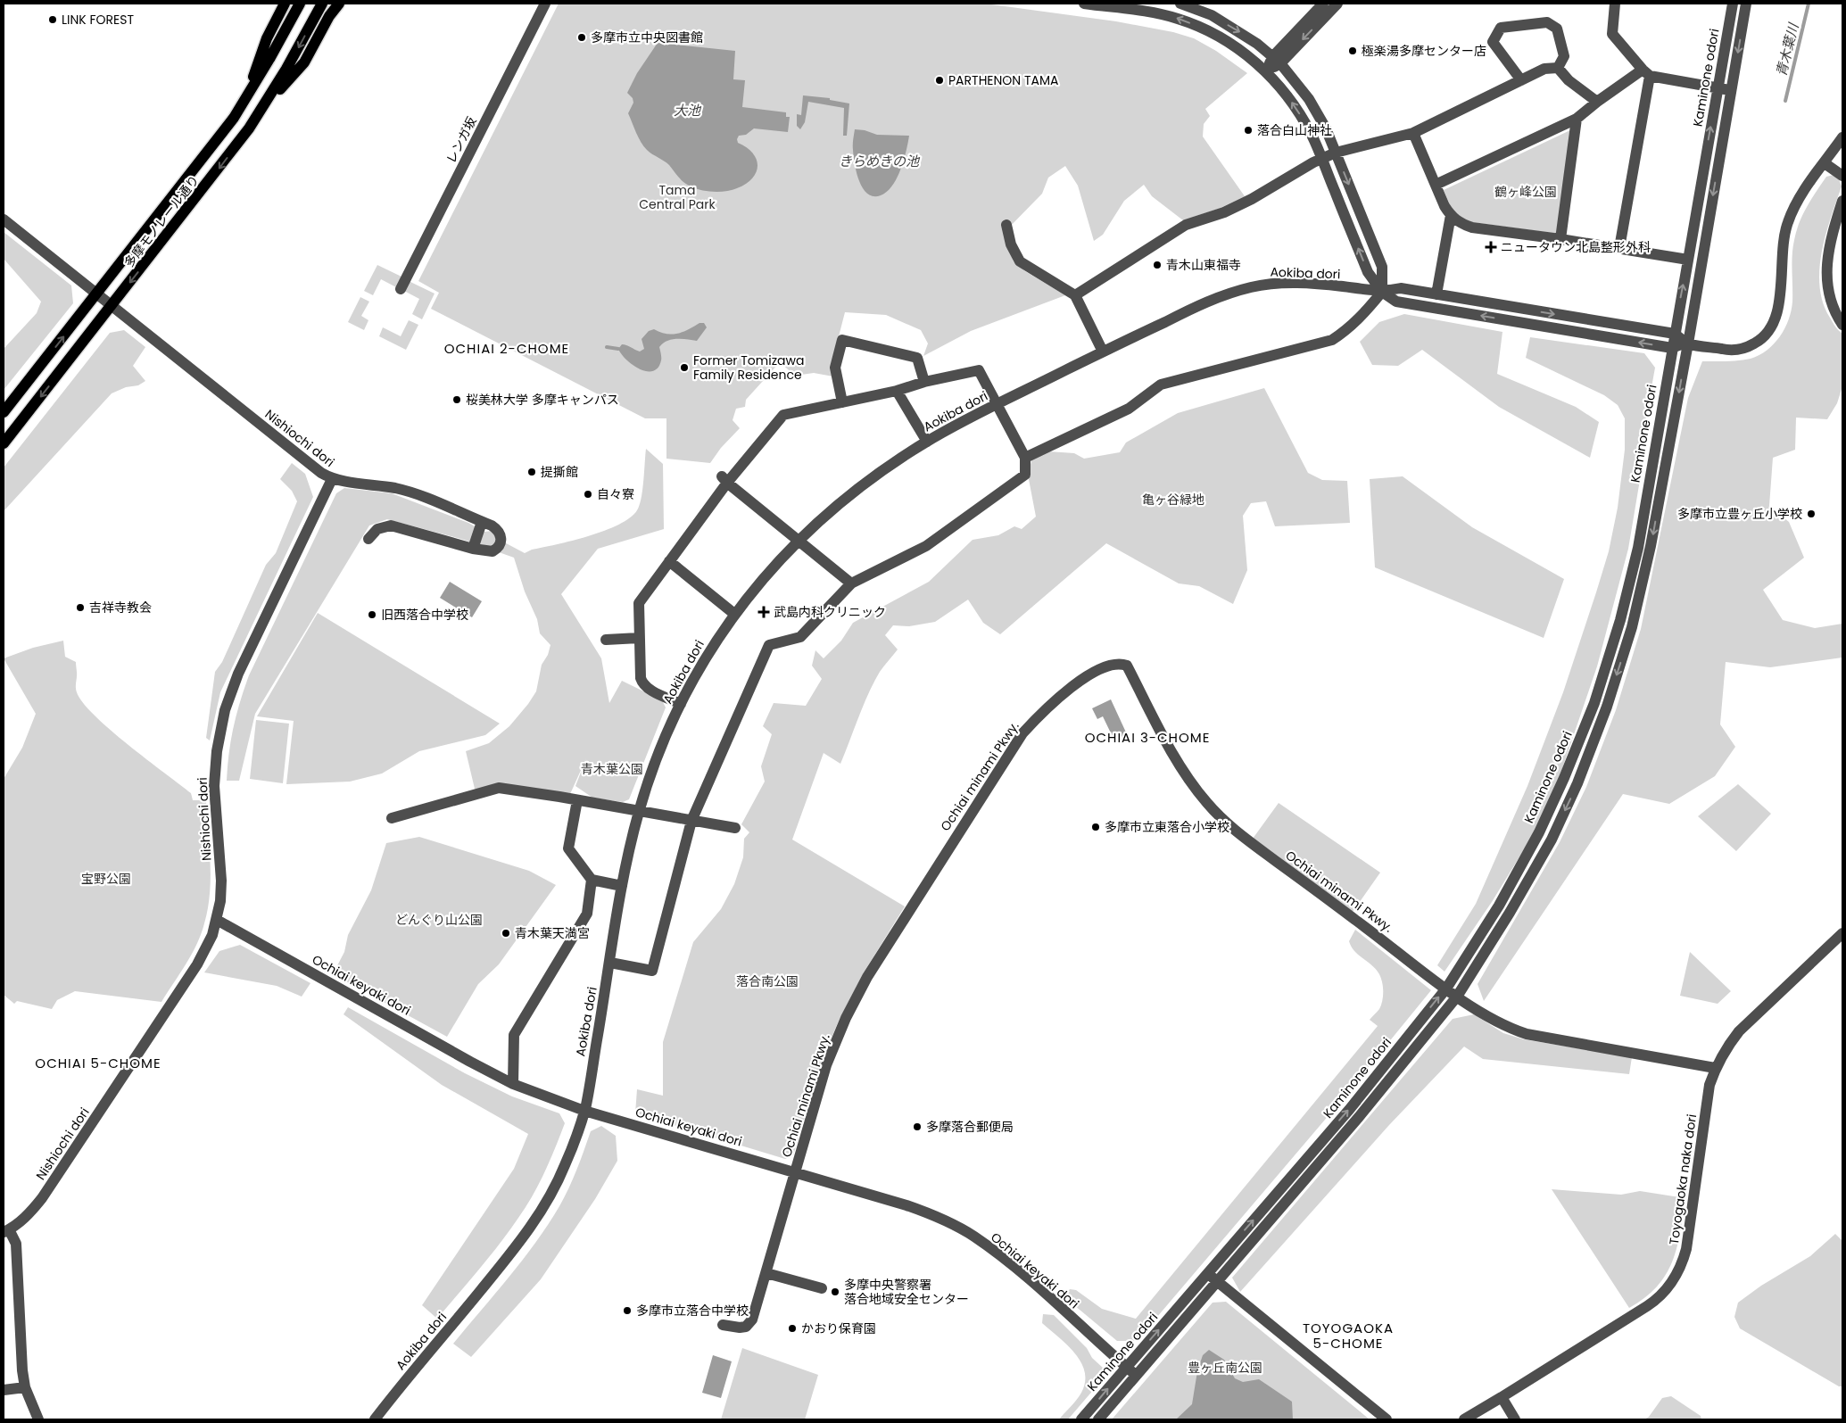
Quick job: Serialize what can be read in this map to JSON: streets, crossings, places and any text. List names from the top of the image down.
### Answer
{
  "streets": {
    "main road": ["多摩モノレール通り"],
    "street": [
      "Kaminone odori",
      "レンガ坂",
      "Aokiba dori",
      "Nishiochi dori",
      "Ochiai minami Pkwy.",
      "Ochiai keyaki dori",
      "Toyogaoka naka dori"
    ]
  },
  "crossings": [
    ["Kaminone odori", "Aokiba dori"],
    ["Kaminone odori", "Ochiai minami Pkwy."],
    ["Kaminone odori", "Ochiai keyaki dori"],
    ["多摩モノレール通り", "Nishiochi dori"],
    ["Aokiba dori", "Ochiai keyaki dori"],
    ["Nishiochi dori", "Ochiai keyaki dori"],
    ["Ochiai minami Pkwy.", "Ochiai keyaki dori"]
  ],
  "districts": [
    "OCHIAI 2-CHOME",
    "OCHIAI 3-CHOME",
    "OCHIAI 5-CHOME",
    "TOYOGAOKA 5-CHOME"
  ],
  "water": ["青木葉川", "大池", "きらめきの池"],
  "parks": [
    "Tama Central Park",
    "鶴ヶ峰公園",
    "亀ヶ谷緑地",
    "青木葉公園",
    "宝野公園",
    "どんぐり山公園",
    "落合南公園",
    "豊ヶ丘南公園"
  ],
  "places": {
    "other": [
      "LINK FOREST",
      "多摩市立中央図書館",
      "極楽湯多摩センター店",
      "PARTHENON TAMA",
      "落合白山神社",
      "青木山東福寺",
      "Former Tomizawa Family Residence",
      "桜美林大学 多摩キャンパス",
      "提撕館",
      "自々寮",
      "多摩市立豊ヶ丘小学校",
      "吉祥寺教会",
      "旧西落合中学校",
      "多摩市立東落合小学校",
      "青木葉天満宮",
      "多摩落合郵便局",
      "多摩中央警察署 落合地域安全センター",
      "多摩市立落合中学校",
      "かおり保育園"
    ],
    "health": ["ニュータウン北島整形外科", "武島内科クリニック"]
  }
}
